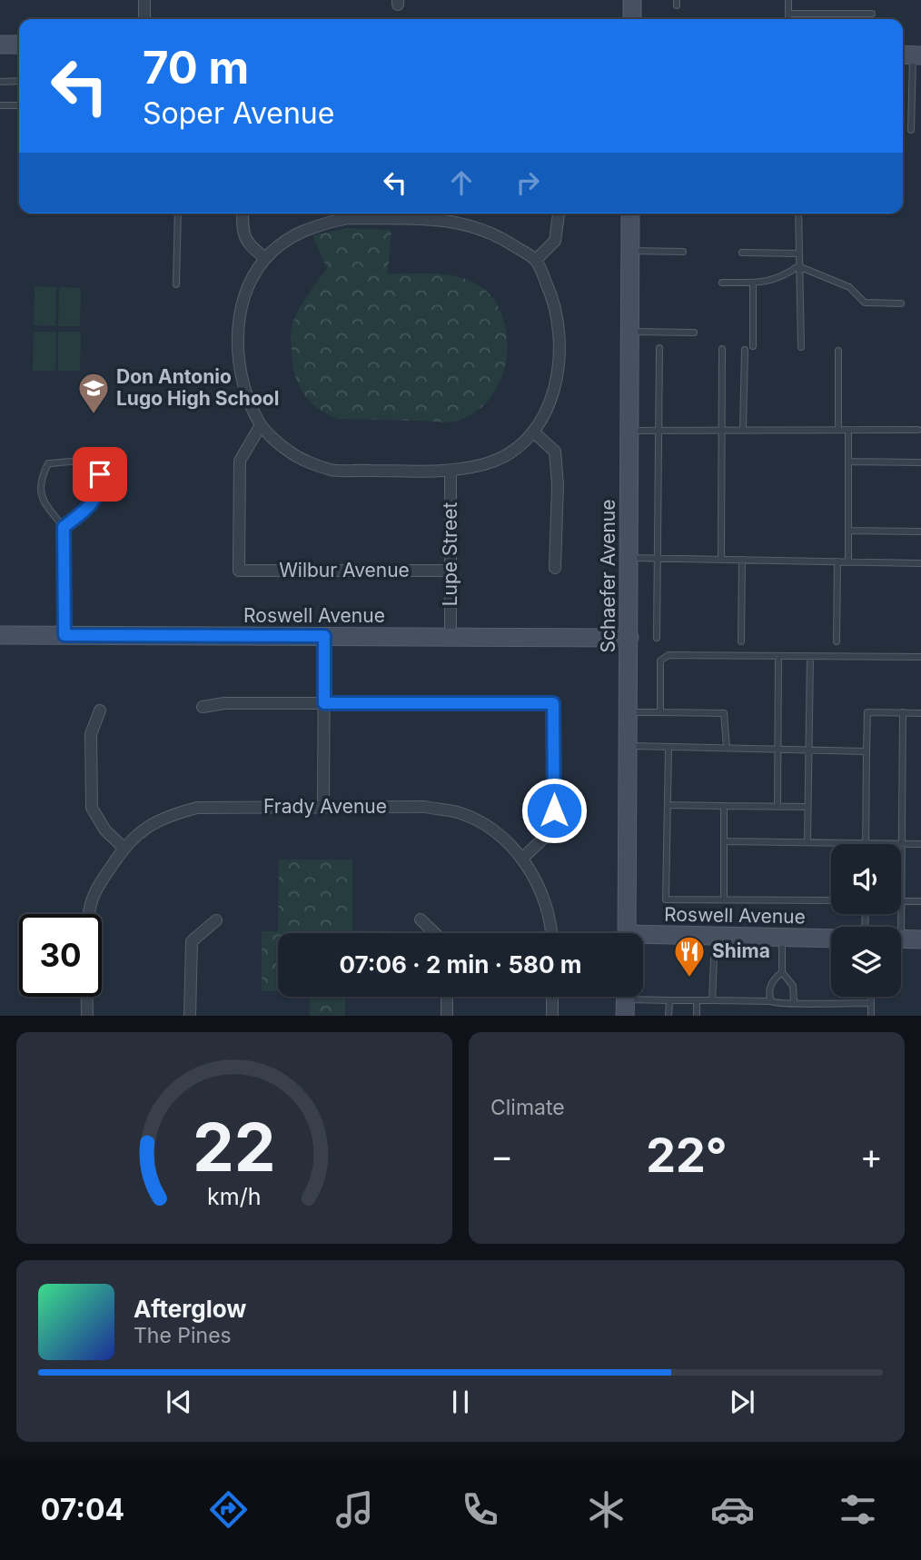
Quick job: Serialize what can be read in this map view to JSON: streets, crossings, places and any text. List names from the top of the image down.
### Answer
{
  "streets": {
    "street": [
      "Lupe Street",
      "Wilbur Avenue",
      "Schaefer Avenue",
      "Roswell Avenue",
      "Frady Avenue"
    ]
  },
  "crossings": [
    ["Lupe Street", "Wilbur Avenue"],
    ["Lupe Street", "Roswell Avenue"],
    ["Schaefer Avenue", "Roswell Avenue"]
  ],
  "places": {
    "school or university": ["Don Antonio Lugo High School"],
    "restaurant": ["Shima"]
  },
  "page": {
    "turn": ["70 m", "Soper Avenue"],
    "limit": "30",
    "trip": "07:06 · 2 min · 580 m",
    "tile": "Climate",
    "heat": ["−", "22°", "+"],
    "song": ["Afterglow", "The Pines"],
    "tabs": "07:04",
    "gauge": ["22", "km/h"]
  }
}
